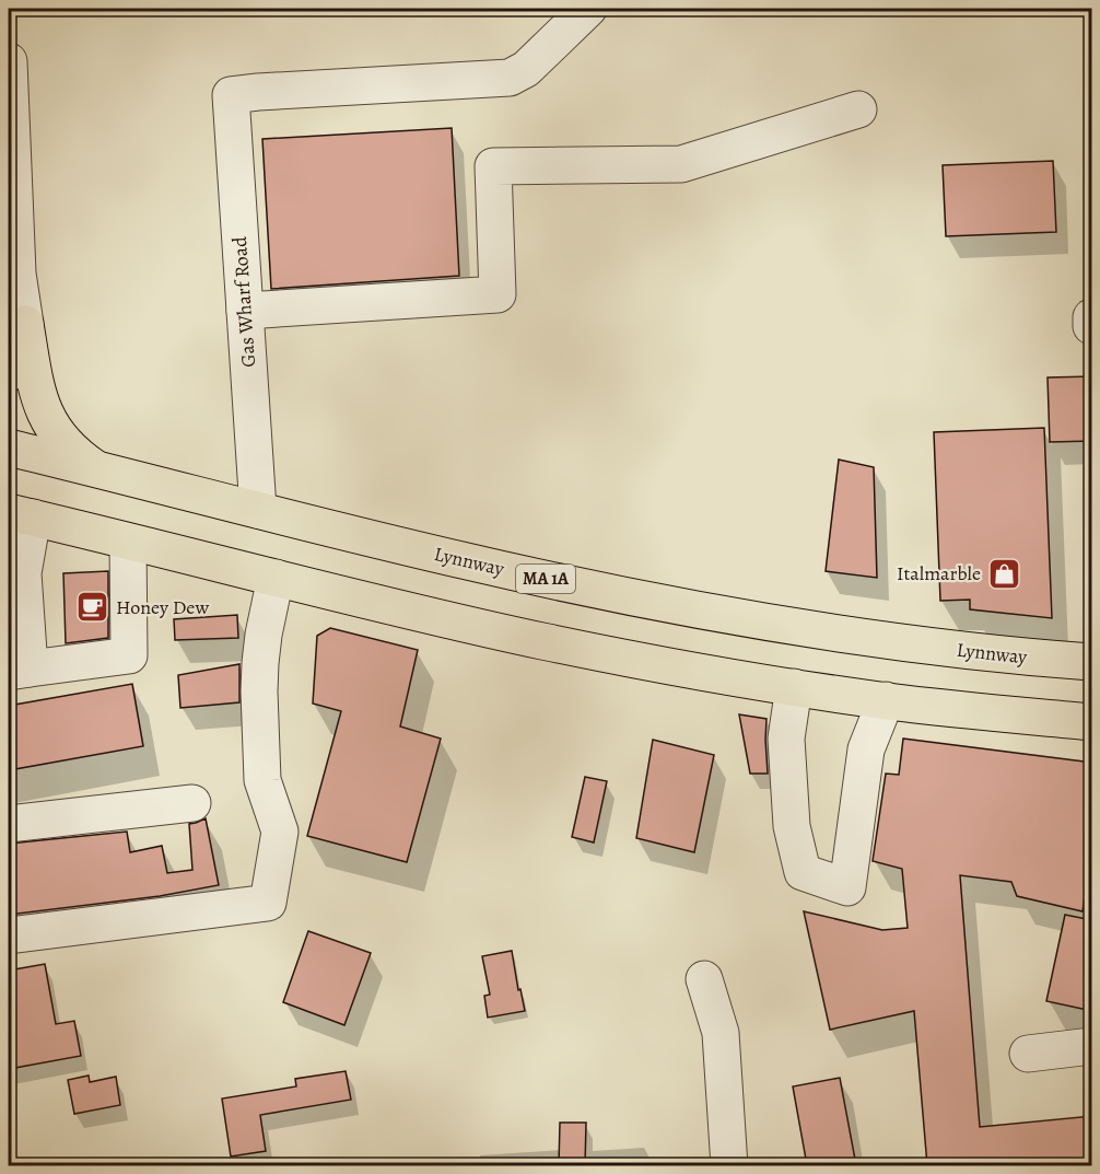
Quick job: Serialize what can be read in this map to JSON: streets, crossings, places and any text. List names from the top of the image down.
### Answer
{
  "streets": {
    "highway": ["Lynnway", "MA 1A"],
    "street": ["Gas Wharf Road"]
  },
  "crossings": [
    ["Gas Wharf Road", "Lynnway"]
  ],
  "places": {
    "shop": ["Italmarble"],
    "cafe": ["Honey Dew"]
  }
}
